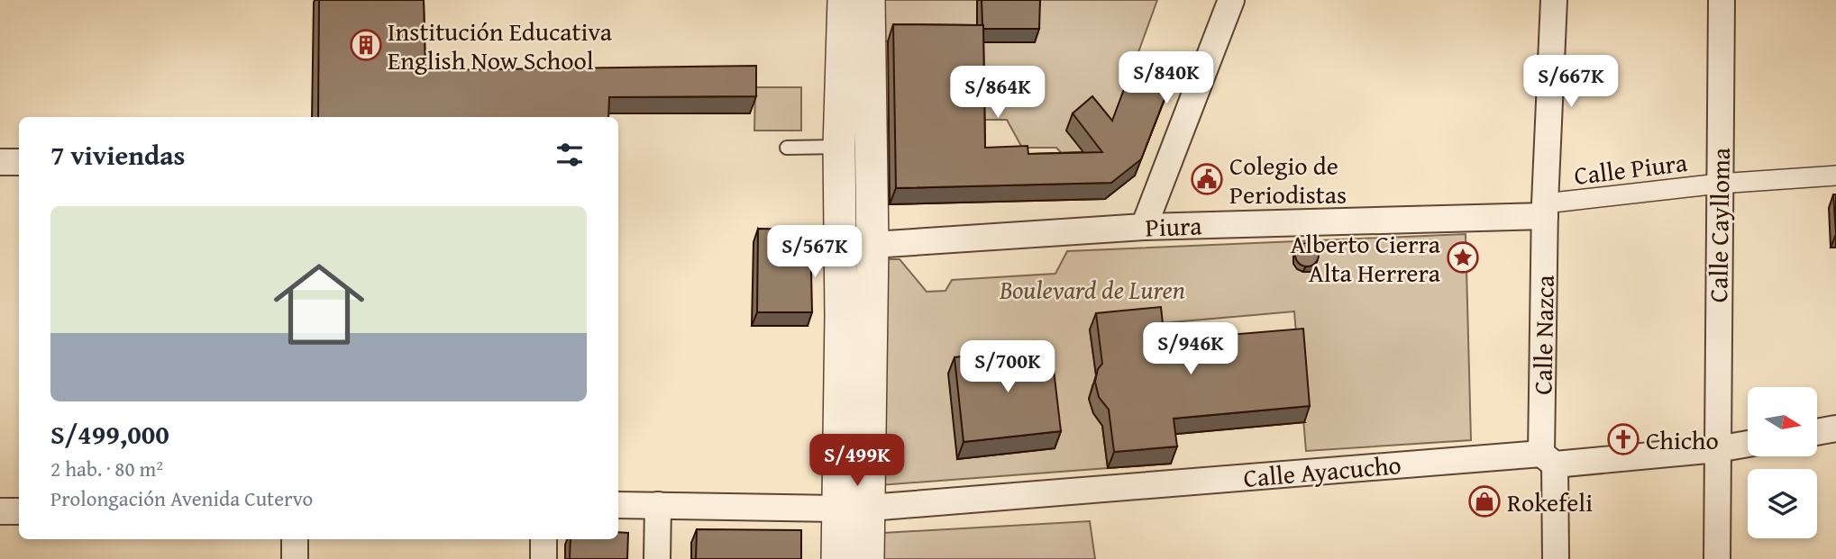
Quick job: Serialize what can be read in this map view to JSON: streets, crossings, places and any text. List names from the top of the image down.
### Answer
{
  "streets": {
    "street": [
      "Calle Piura",
      "Calle Caylloma",
      "Piura",
      "Calle Nazca",
      "Calle Ayacucho"
    ]
  },
  "crossings": [
    ["Calle Piura", "Calle Caylloma"],
    ["Calle Piura", "Piura"],
    ["Calle Piura", "Calle Nazca"],
    ["Calle Caylloma", "Calle Ayacucho"],
    ["Piura", "Calle Nazca"],
    ["Calle Nazca", "Calle Ayacucho"]
  ],
  "parks": ["Boulevard de Luren"],
  "places": {
    "building": ["Institución Educativa English Now School"],
    "public building": ["Colegio de Periodistas"],
    "place": ["Alberto Cierra Alta Herrera"],
    "church": ["Chicho"],
    "shop": ["Rokefeli"]
  },
  "north": "right",
  "page": {
    "price": [
      "S/840K",
      "S/667K",
      "S/864K",
      "S/567K",
      "S/946K",
      "S/700K",
      "S/499K"
    ],
    "heading": "7 viviendas",
    "list": [
      {
        "name": "S/499,000",
        "note": "2 hab. · 80 m² · Prolongación Avenida Cutervo"
      }
    ]
  }
}
